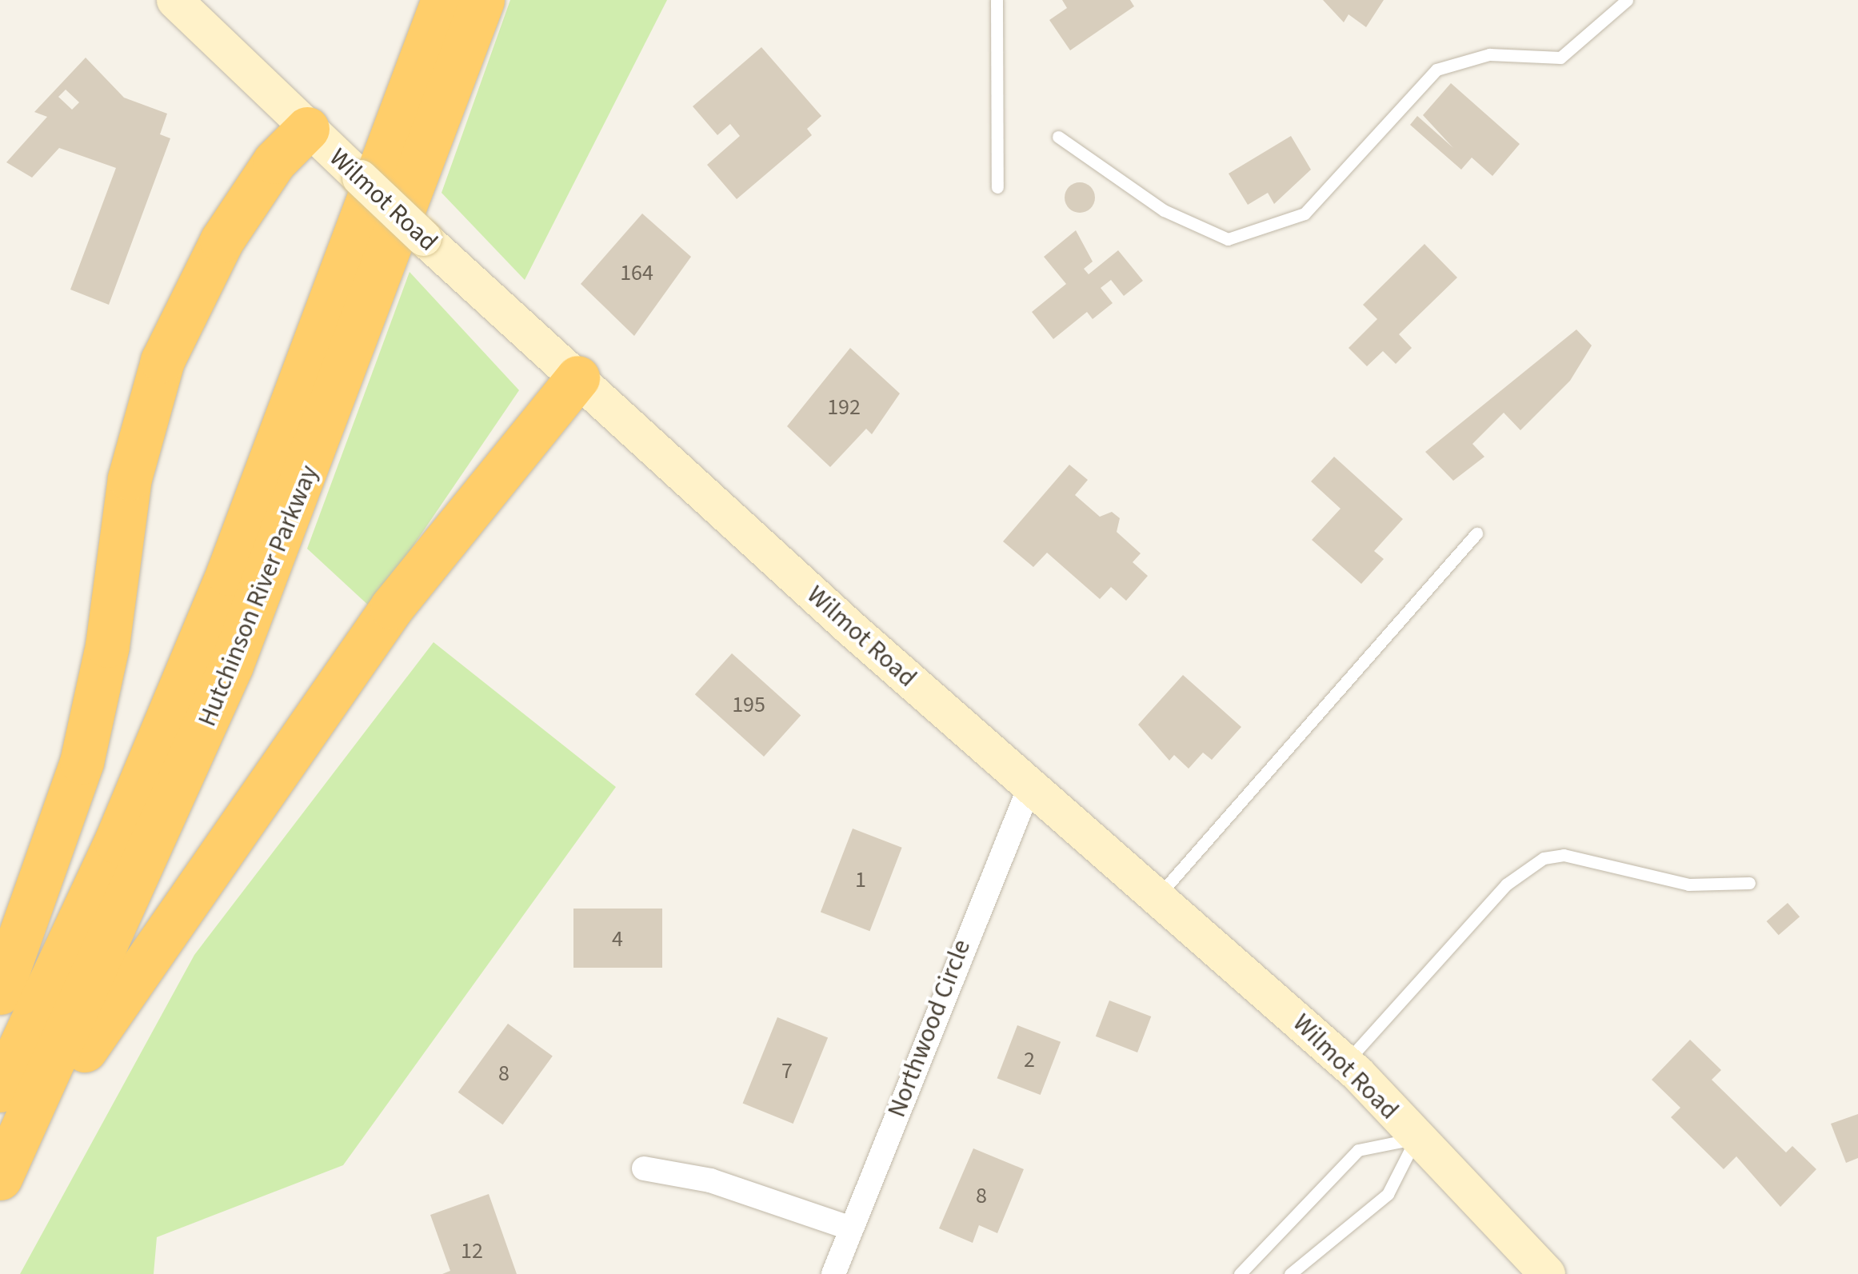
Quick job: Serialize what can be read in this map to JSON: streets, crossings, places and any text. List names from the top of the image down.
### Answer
{
  "streets": {
    "highway": ["Hutchinson River Parkway"],
    "street": ["Wilmot Road", "Northwood Circle"]
  },
  "crossings": [
    ["Wilmot Road", "Northwood Circle"]
  ],
  "house_numbers": [
    "164",
    "192",
    "195",
    "1",
    "4",
    "2",
    "7",
    "8",
    "8",
    "12"
  ]
}
